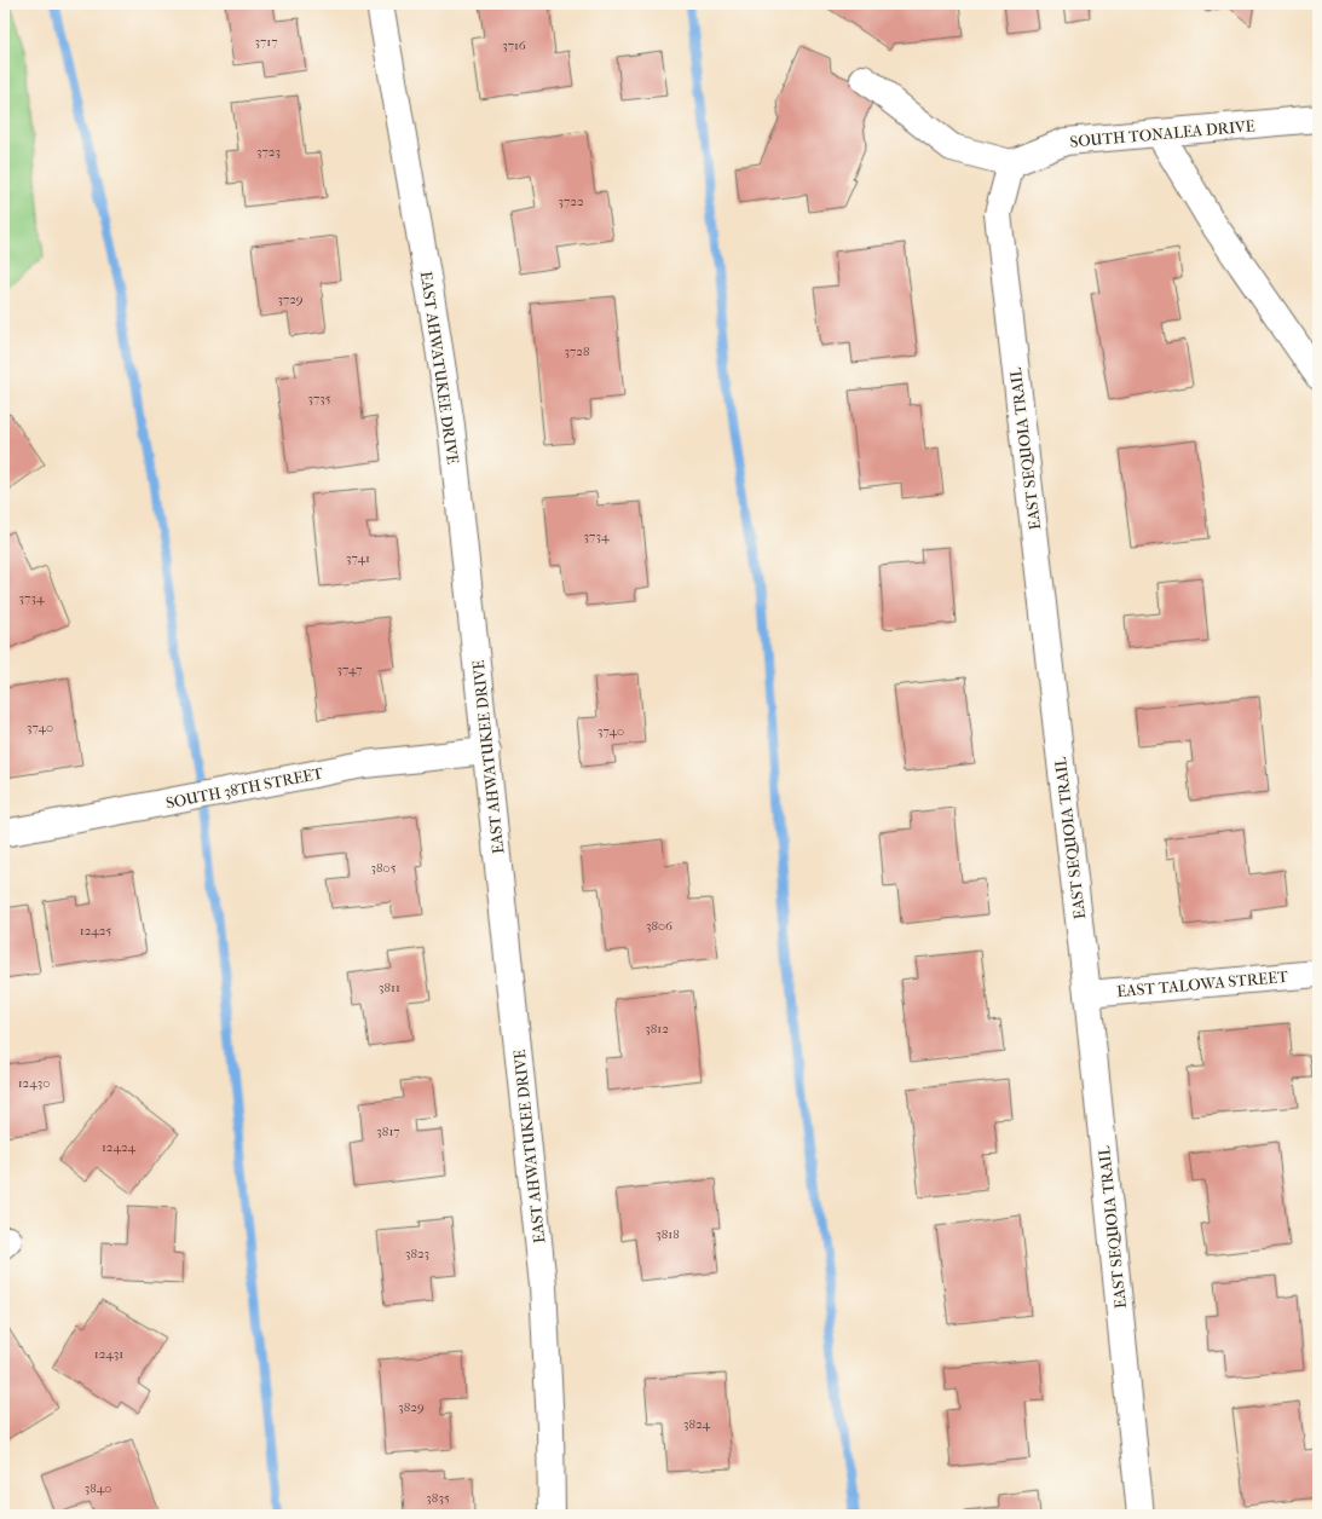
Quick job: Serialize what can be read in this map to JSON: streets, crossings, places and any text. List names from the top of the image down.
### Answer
{
  "streets": {
    "street": [
      "SOUTH TONALEA DRIVE",
      "EAST AHWATUKEE DRIVE",
      "EAST SEQUOIA TRAIL",
      "SOUTH 38TH STREET",
      "EAST TALOWA STREET"
    ]
  },
  "crossings": [
    ["SOUTH TONALEA DRIVE", "EAST SEQUOIA TRAIL"],
    ["EAST AHWATUKEE DRIVE", "SOUTH 38TH STREET"],
    ["EAST SEQUOIA TRAIL", "EAST TALOWA STREET"]
  ],
  "house_numbers": [
    "3717",
    "3716",
    "3723",
    "3722",
    "3729",
    "3728",
    "3735",
    "3734",
    "3741",
    "3734",
    "3747",
    "3740",
    "3740",
    "3805",
    "3806",
    "12425",
    "3811",
    "3812",
    "12430",
    "3817",
    "12424",
    "3818",
    "3823",
    "12431",
    "3829",
    "3824",
    "3840",
    "3835"
  ]
}
